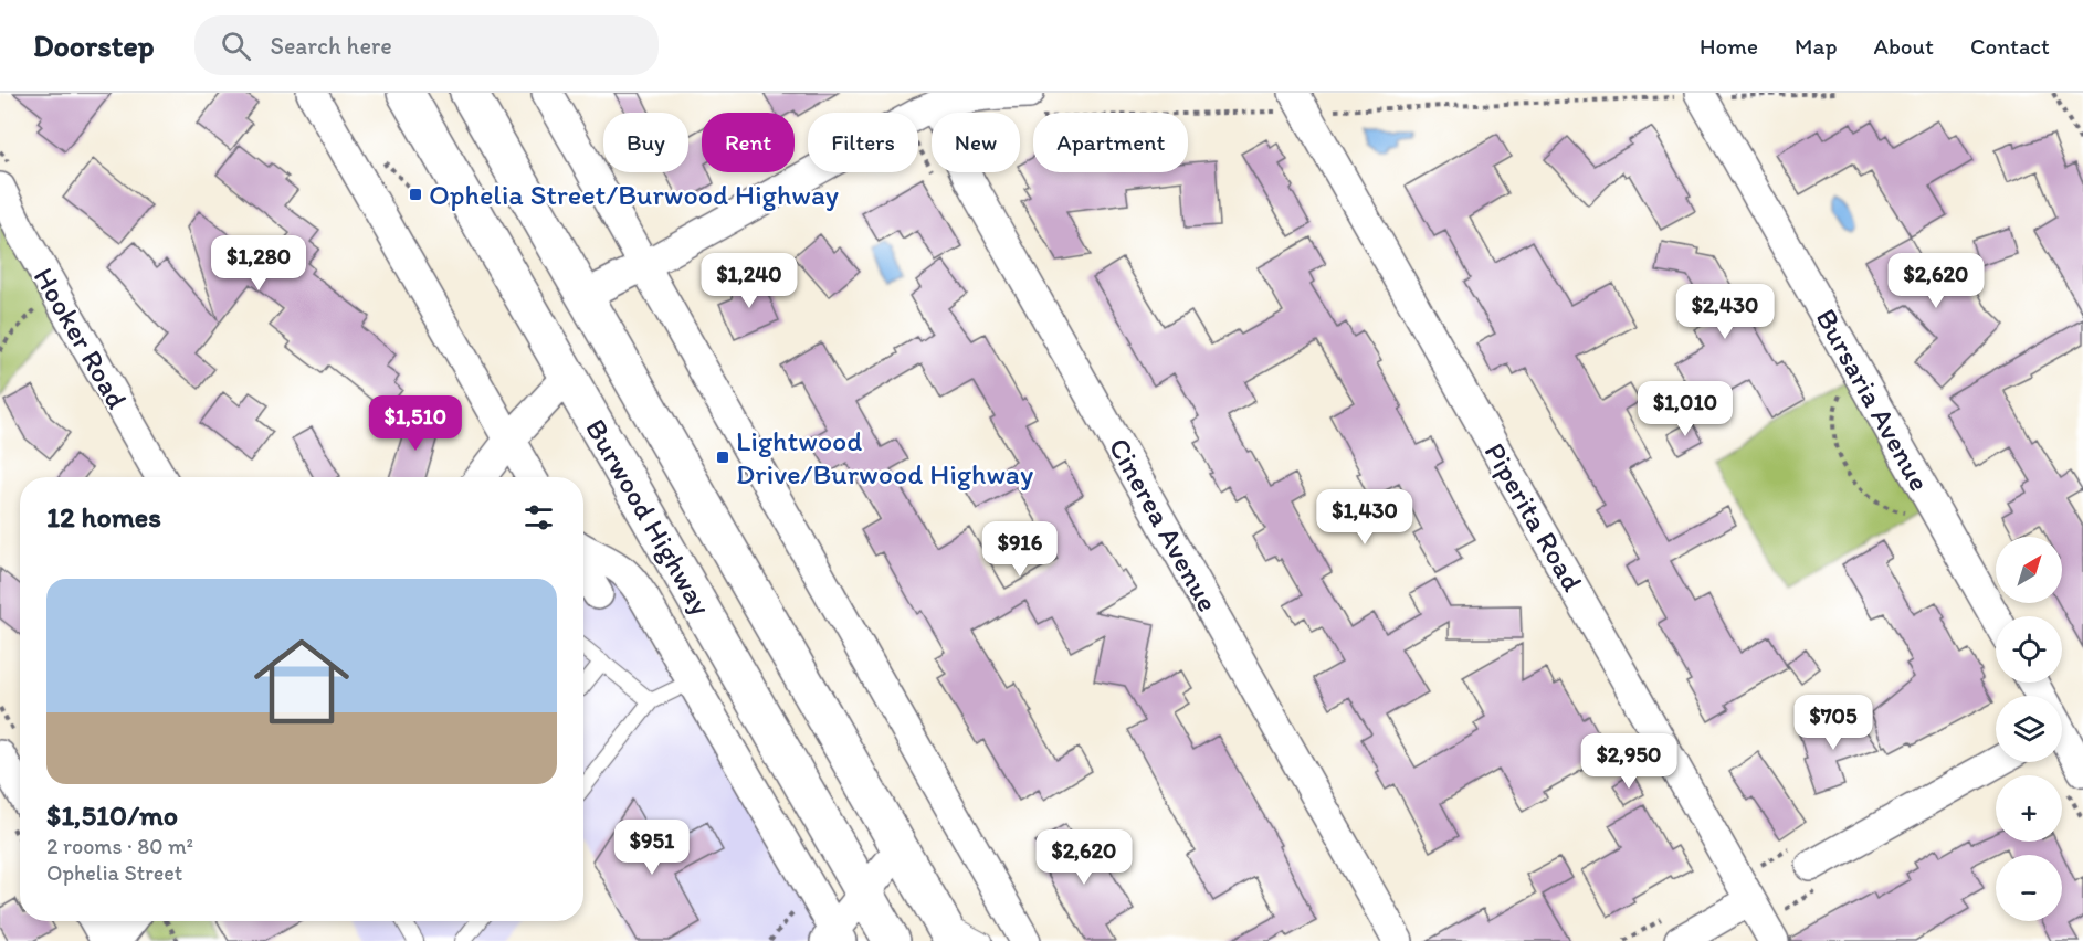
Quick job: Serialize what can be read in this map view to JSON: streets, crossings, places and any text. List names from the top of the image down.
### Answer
{
  "streets": {
    "highway": ["Burwood Highway"],
    "street": [
      "Hooker Road",
      "Bursaria Avenue",
      "Piperita Road",
      "Cinerea Avenue"
    ]
  },
  "places": {
    "transit": ["Ophelia Street/Burwood Highway", "Lightwood Drive/Burwood Highway"]
  },
  "north": "top right",
  "page": {
    "header": "Doorstep",
    "search": "Search here",
    "nav": [
      "Home",
      "Map",
      "About",
      "Contact"
    ],
    "chip": [
      "Buy",
      "Rent",
      "Filters",
      "New",
      "Apartment"
    ],
    "price": [
      "$1,280",
      "$1,240",
      "$2,620",
      "$2,430",
      "$1,010",
      "$1,510",
      "$1,430",
      "$916",
      "$705",
      "$2,950",
      "$951",
      "$2,620"
    ],
    "heading": "12 homes",
    "map_buttons": ["+", "−"],
    "list": [
      {
        "name": "$1,510/mo",
        "note": "2 rooms · 80 m² · Ophelia Street"
      }
    ]
  }
}
